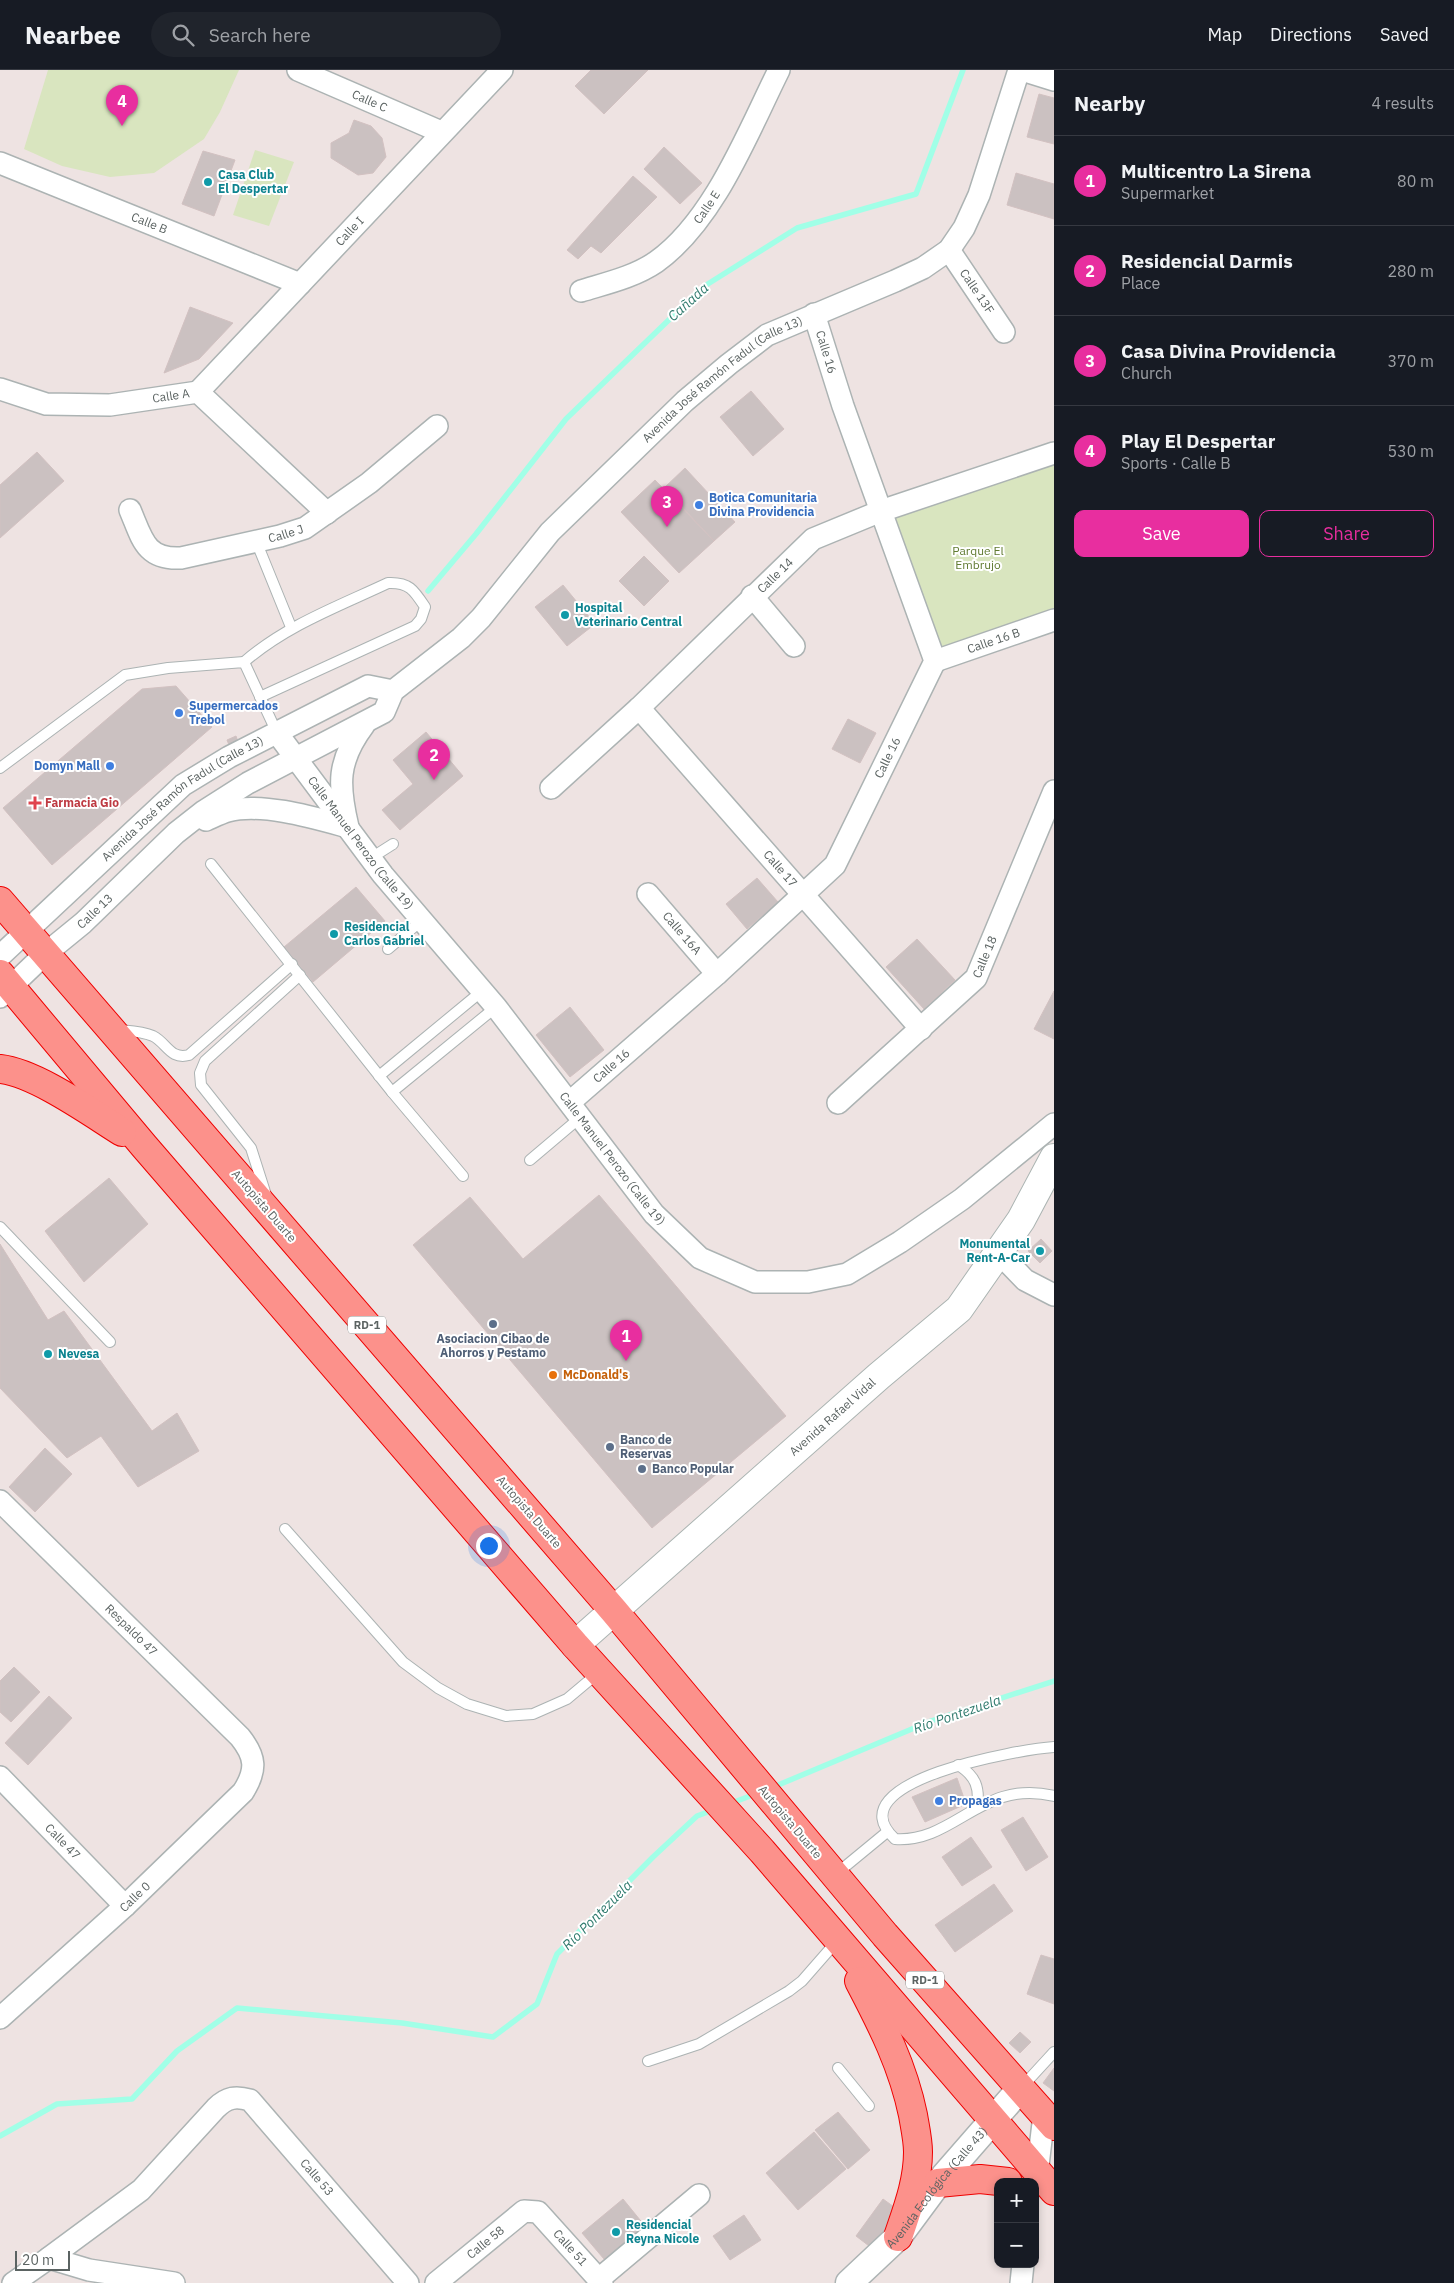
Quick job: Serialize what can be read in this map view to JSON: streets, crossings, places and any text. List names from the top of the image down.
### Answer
{
  "streets": {
    "highway": ["Autopista Duarte", "RD-1"],
    "main road": ["Avenida Rafael Vidal"],
    "street": [
      "Calle C",
      "Calle E",
      "Calle B",
      "Calle I",
      "Calle 13F",
      "Calle 16",
      "Avenida José Ramón Fadul (Calle 13)",
      "Calle A",
      "Calle J",
      "Calle 14",
      "Calle 16 B",
      "Calle Manuel Perozo (Calle 19)",
      "Calle 17",
      "Calle 13",
      "Calle 16A",
      "Calle 18",
      "Respaldo 47",
      "Calle 47",
      "Calle 0",
      "Calle 53",
      "Avenida Ecológica (Calle 43)",
      "Calle 58",
      "Calle 51"
    ]
  },
  "crossings": [
    ["Calle C", "Calle I"],
    ["Calle B", "Calle I"],
    ["Calle I", "Calle A"],
    ["Calle 13F", "Avenida José Ramón Fadul (Calle 13)"],
    ["Calle 16", "Avenida José Ramón Fadul (Calle 13)"],
    ["Calle 16", "Calle 14"],
    ["Calle 16", "Calle 16 B"],
    ["Calle 16", "Calle Manuel Perozo (Calle 19)"],
    ["Calle 16", "Calle 17"],
    ["Calle 16", "Calle 16A"],
    ["Avenida José Ramón Fadul (Calle 13)", "Calle Manuel Perozo (Calle 19)"],
    ["Avenida José Ramón Fadul (Calle 13)", "Calle 13"],
    ["Avenida José Ramón Fadul (Calle 13)", "Autopista Duarte"],
    ["Calle A", "Calle J"],
    ["Calle 14", "Calle 17"],
    ["Calle 17", "Calle 18"],
    ["Calle 13", "Autopista Duarte"],
    ["Autopista Duarte", "Avenida Rafael Vidal"],
    ["Autopista Duarte", "Avenida Ecológica (Calle 43)"],
    ["Respaldo 47", "Calle 0"],
    ["Calle 47", "Calle 0"],
    ["Calle 58", "Calle 51"]
  ],
  "water": ["Cañada", "Río Pontezuela"],
  "parks": ["Parque El Embrujo"],
  "places": {
    "other": [
      "Casa Club El Despertar",
      "Botica Comunitaria Divina Providencia",
      "Hospital Veterinario Central",
      "Supermercados Trebol",
      "Domyn Mall",
      "Residencial Carlos Gabriel",
      "Monumental Rent-A-Car",
      "Asociacion Cibao de Ahorros y Pestamo",
      "Nevesa",
      "McDonald's",
      "Banco de Reservas",
      "Banco Popular",
      "Propagas",
      "Residencial Reyna Nicole"
    ],
    "health": ["Farmacia Gio"]
  },
  "scale_bar": "20 m",
  "page": {
    "header": "Nearbee",
    "search": "Search here",
    "nav": ["Map", "Directions", "Saved"],
    "heading": ["Nearby", "4 results"],
    "pins": [
      "4",
      "3",
      "2",
      "1"
    ],
    "list": [
      {
        "mark": "1",
        "name": "Multicentro La Sirena",
        "note": "Supermarket",
        "value": "80 m"
      },
      {
        "mark": "2",
        "name": "Residencial Darmis",
        "note": "Place",
        "value": "280 m"
      },
      {
        "mark": "3",
        "name": "Casa Divina Providencia",
        "note": "Church",
        "value": "370 m"
      },
      {
        "mark": "4",
        "name": "Play El Despertar",
        "note": "Sports · Calle B",
        "value": "530 m"
      }
    ],
    "buttons": ["Save", "Share"],
    "map_buttons": ["+", "−"],
    "scale": "20 m"
  }
}
